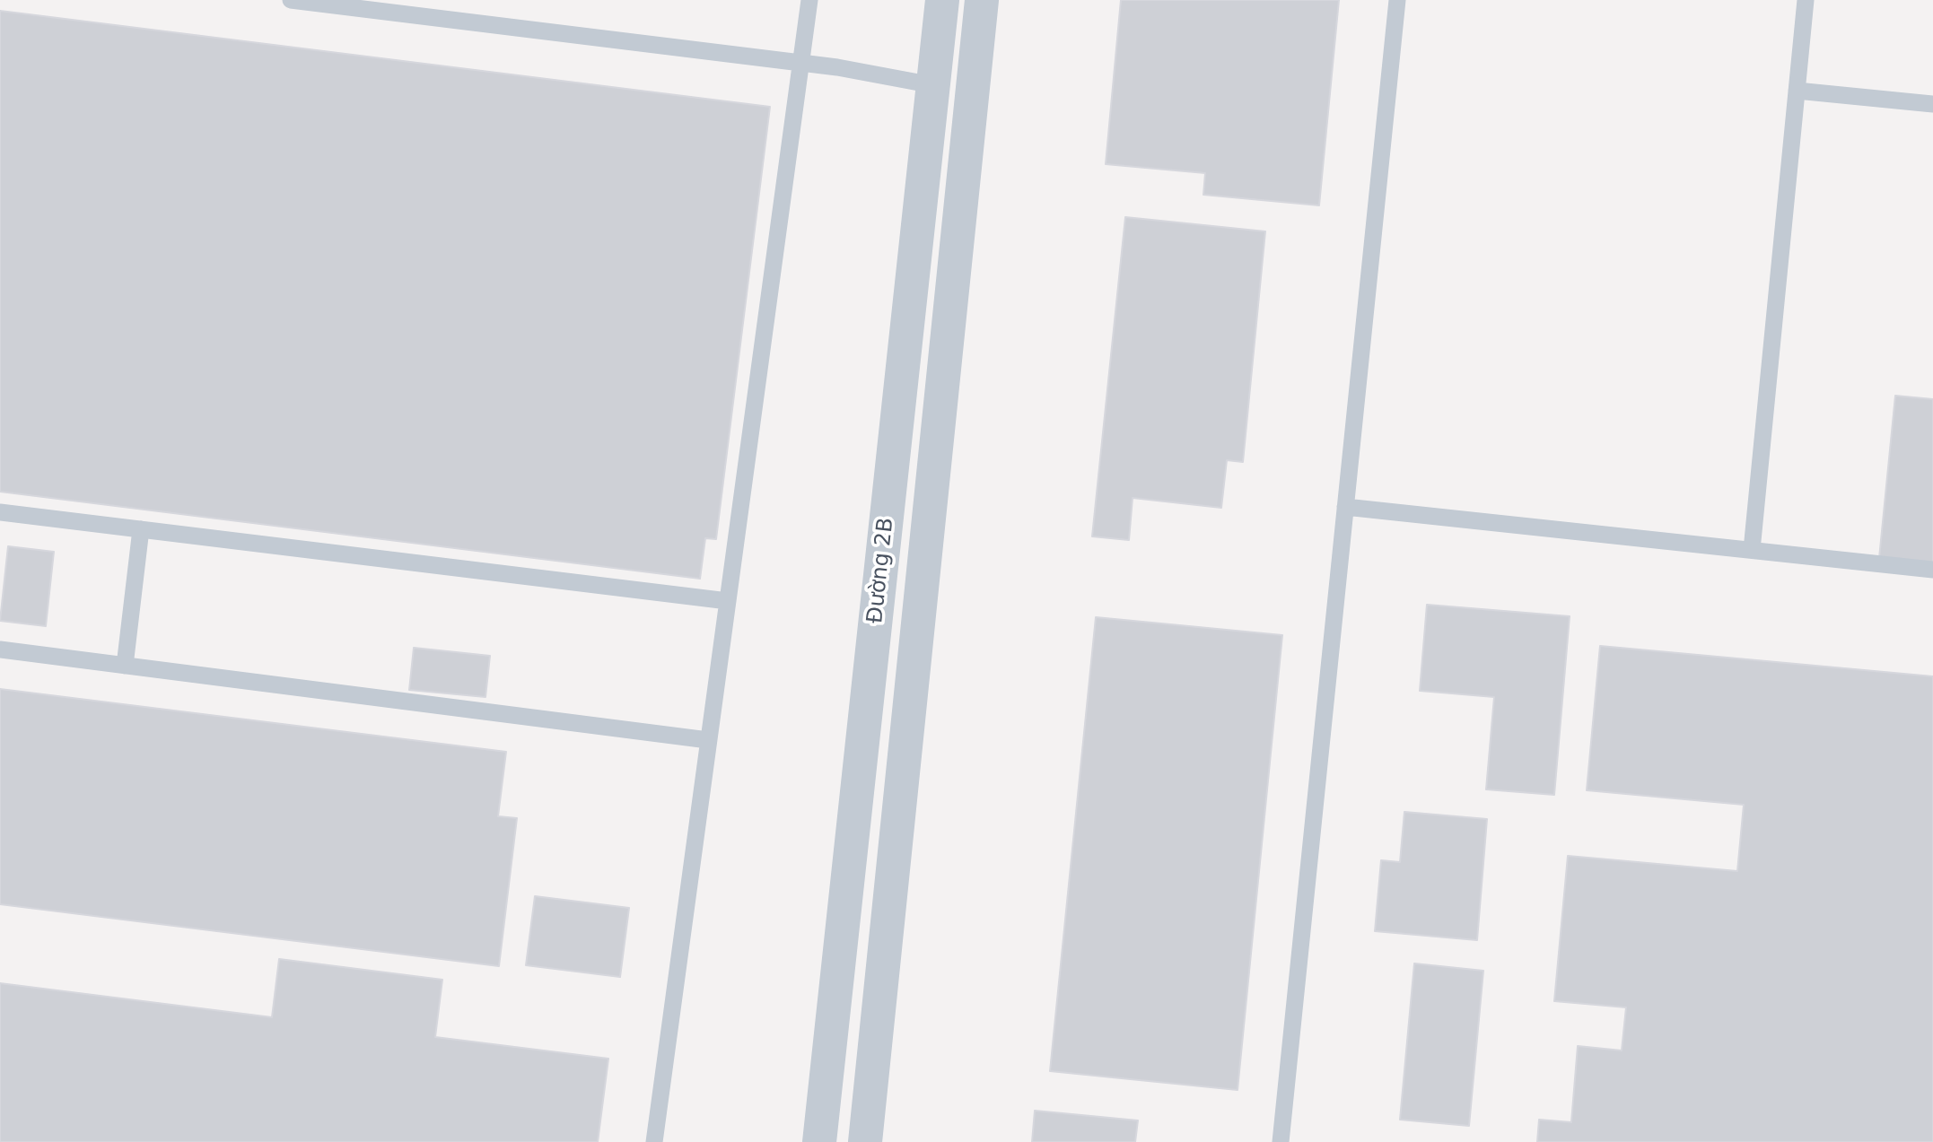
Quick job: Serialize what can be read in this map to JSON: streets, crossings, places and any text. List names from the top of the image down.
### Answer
{
  "streets": {
    "street": ["Đường 2B"]
  }
}
